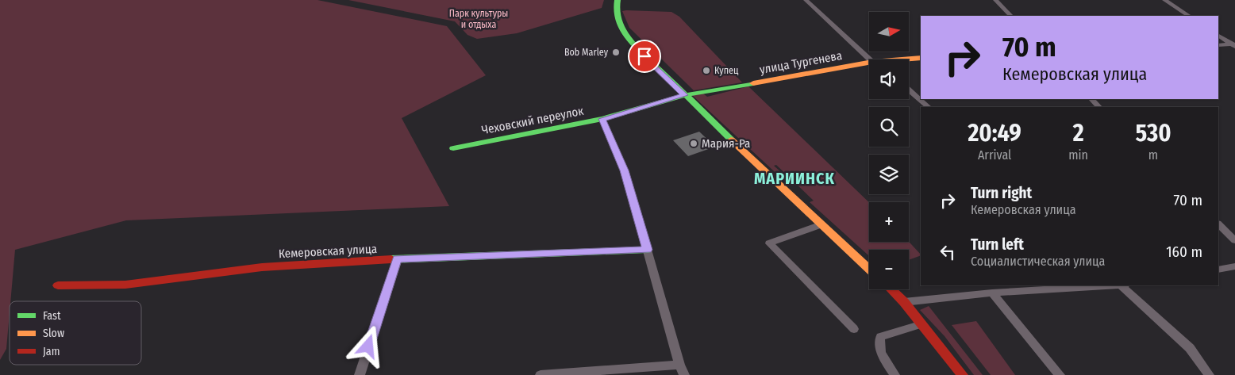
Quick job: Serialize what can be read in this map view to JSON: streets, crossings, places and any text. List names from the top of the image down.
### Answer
{
  "streets": {
    "street": ["улица Тургенева", "Чеховский переулок", "Кемеровская улица"]
  },
  "crossings": [
    ["улица Тургенева", "Чеховский переулок"]
  ],
  "districts": ["МАРИИНСК"],
  "parks": ["Парк культуры и отдыха"],
  "places": ["Bob Marley", "Купец", "Мария-Ра"],
  "legend": ["Fast", "Slow", "Jam"],
  "north": "right",
  "page": {
    "map_buttons": ["+", "−"],
    "turn": ["70 m", "Кемеровская улица"],
    "eta": [
      "20:49",
      "Arrival",
      "2",
      "min",
      "530",
      "m"
    ],
    "list": [
      {
        "name": "Turn right",
        "note": "Кемеровская улица",
        "value": "70 m"
      },
      {
        "name": "Turn left",
        "note": "Социалистическая улица",
        "value": "160 m"
      }
    ]
  }
}
